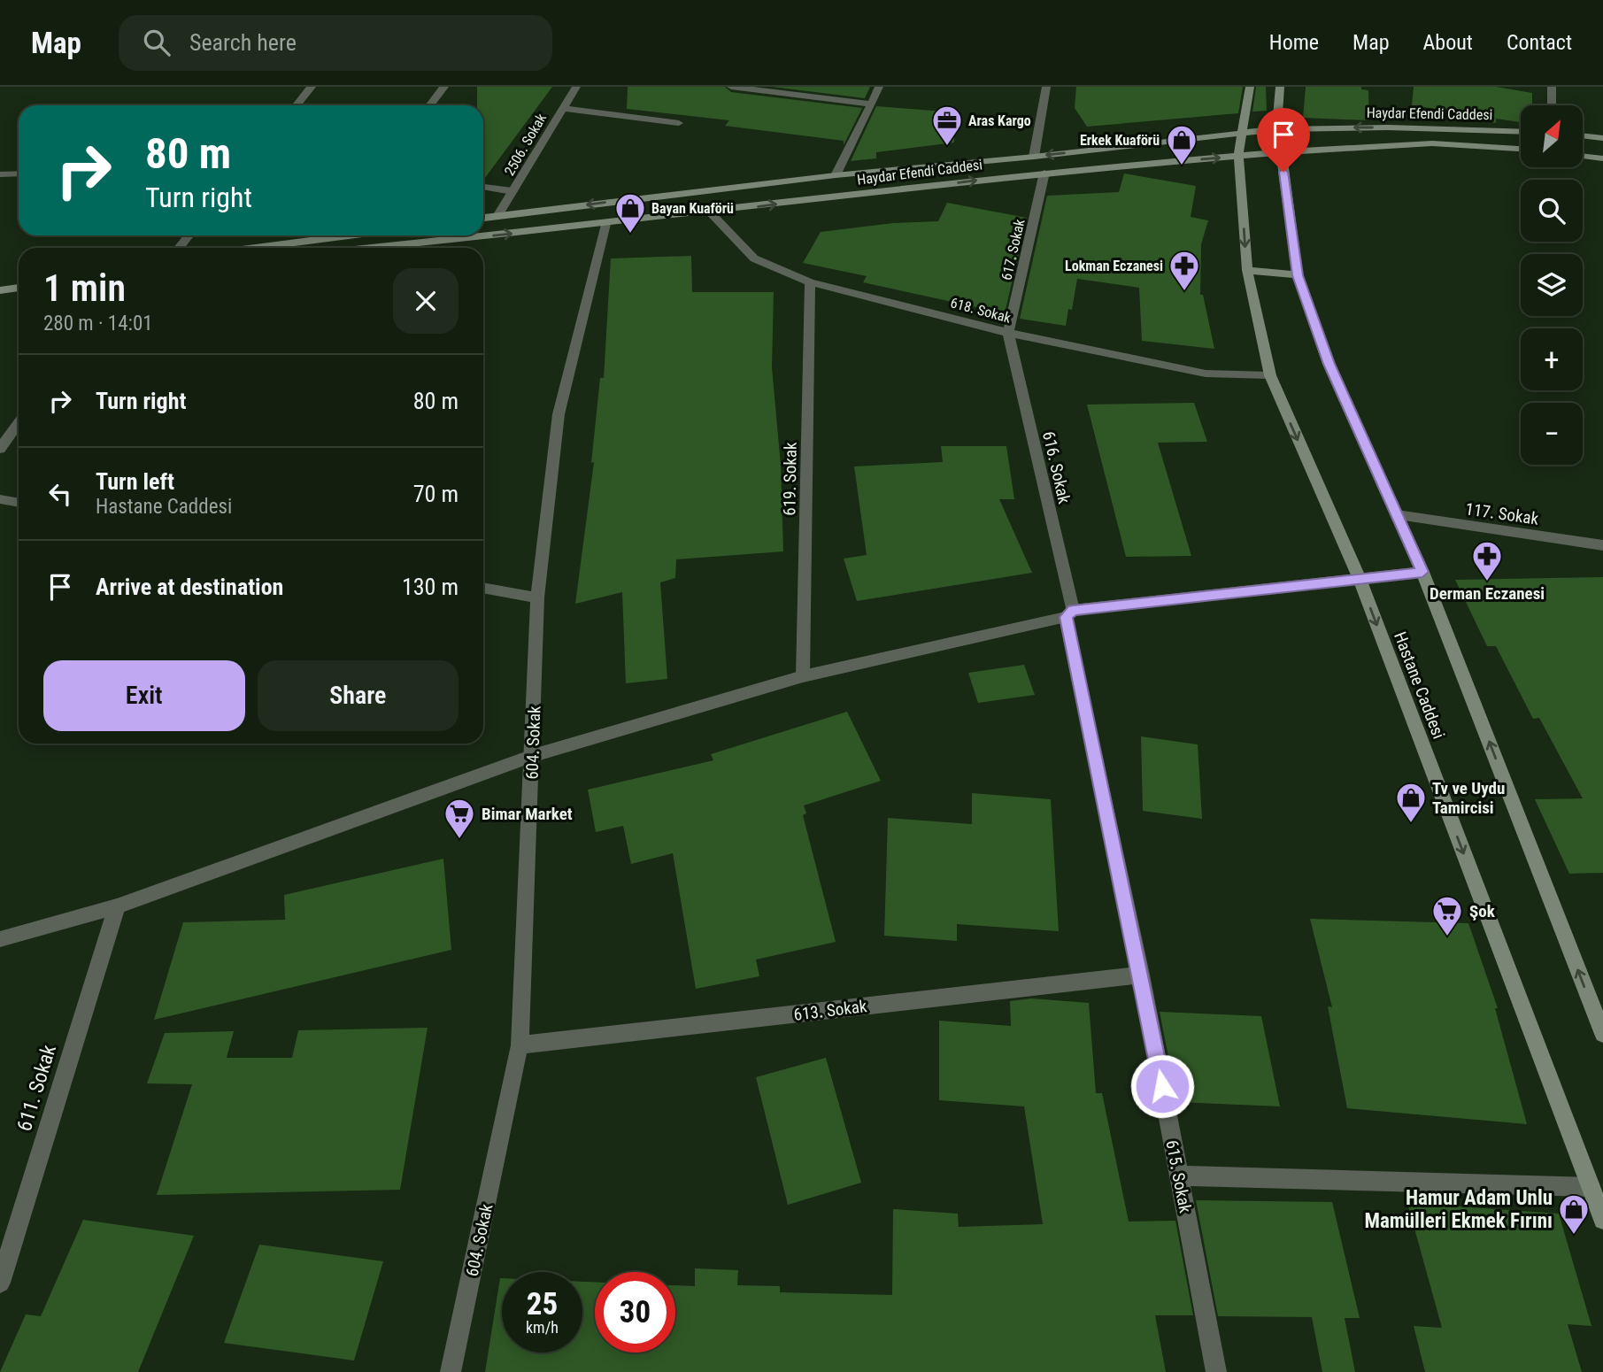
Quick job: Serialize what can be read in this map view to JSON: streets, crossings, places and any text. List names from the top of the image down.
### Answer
{
  "streets": {
    "main road": ["Haydar Efendi Caddesi", "Hastane Caddesi"],
    "street": [
      "2506. Sokak",
      "617. Sokak",
      "618. Sokak",
      "616. Sokak",
      "619. Sokak",
      "117. Sokak",
      "604. Sokak",
      "613. Sokak",
      "611. Sokak",
      "615. Sokak"
    ]
  },
  "crossings": [
    ["Haydar Efendi Caddesi", "2506. Sokak"],
    ["Haydar Efendi Caddesi", "617. Sokak"],
    ["Haydar Efendi Caddesi", "618. Sokak"],
    ["Haydar Efendi Caddesi", "Hastane Caddesi"],
    ["Haydar Efendi Caddesi", "604. Sokak"],
    ["617. Sokak", "618. Sokak"],
    ["617. Sokak", "616. Sokak"],
    ["618. Sokak", "616. Sokak"],
    ["618. Sokak", "619. Sokak"],
    ["618. Sokak", "Hastane Caddesi"],
    ["616. Sokak", "615. Sokak"],
    ["604. Sokak", "613. Sokak"],
    ["613. Sokak", "615. Sokak"]
  ],
  "places": {
    "office": ["Aras Kargo"],
    "shop": [
      "Erkek Kuaförü",
      "Bayan Kuaförü",
      "Tv ve Uydu Tamircisi",
      "Hamur Adam Unlu Mamülleri Ekmek Fırını"
    ],
    "pharmacy": ["Lokman Eczanesi", "Derman Eczanesi"],
    "supermarket": ["Bimar Market", "Şok"]
  },
  "north": "top right",
  "page": {
    "header": "Map",
    "search": "Search here",
    "nav": [
      "Home",
      "Map",
      "About",
      "Contact"
    ],
    "map_buttons": ["+", "−"],
    "turn": ["80 m", "Turn right"],
    "heading": ["1 min", "280 m · 14:01"],
    "list": [
      {
        "name": "Turn right",
        "value": "80 m"
      },
      {
        "name": "Turn left",
        "note": "Hastane Caddesi",
        "value": "70 m"
      },
      {
        "name": "Arrive at destination",
        "value": "130 m"
      }
    ],
    "buttons": ["Exit", "Share"],
    "speed": "25 km/h",
    "limit": "30"
  }
}
